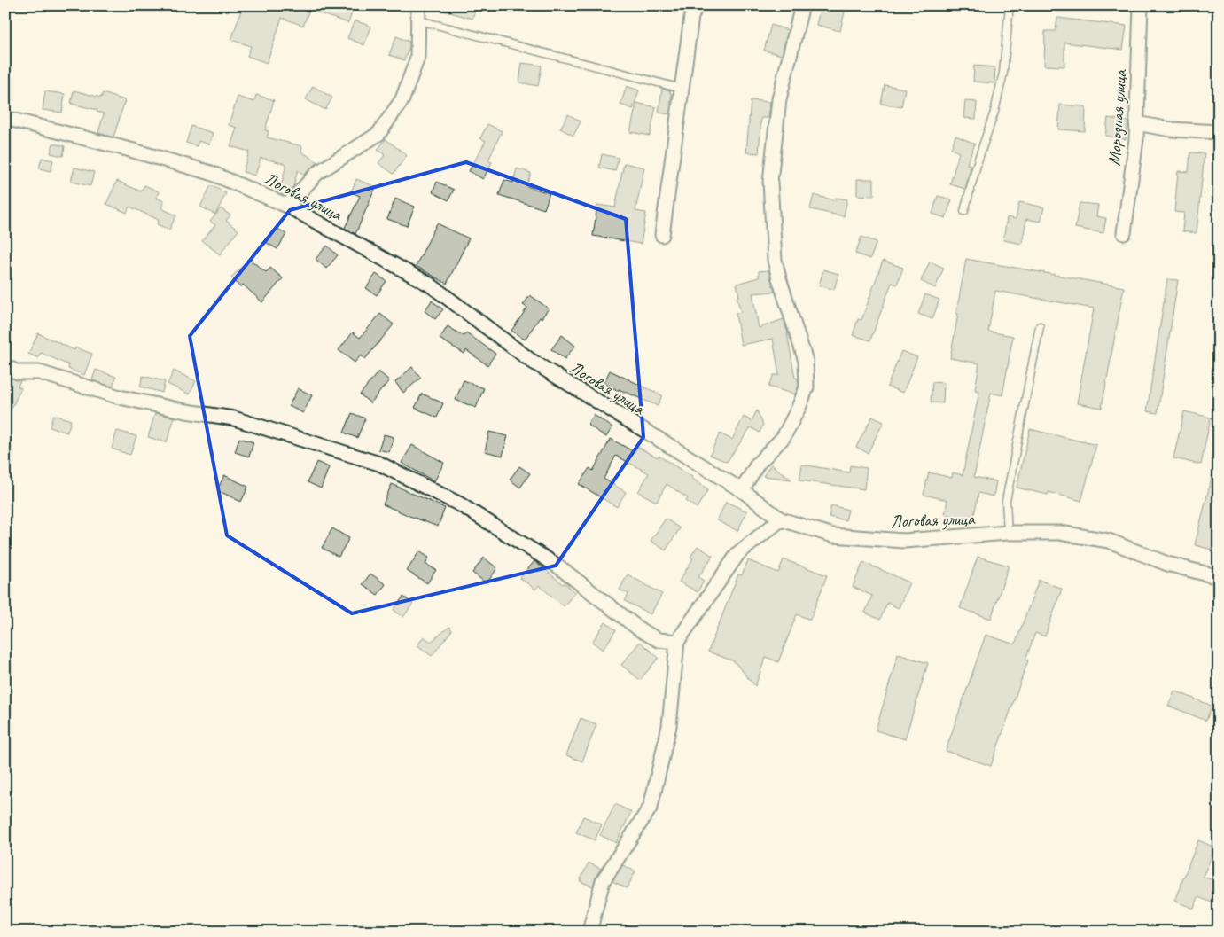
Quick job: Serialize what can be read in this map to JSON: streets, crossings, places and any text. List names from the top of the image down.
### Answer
{
  "streets": {
    "street": ["Морозная улица", "Логовая улица"]
  }
}
